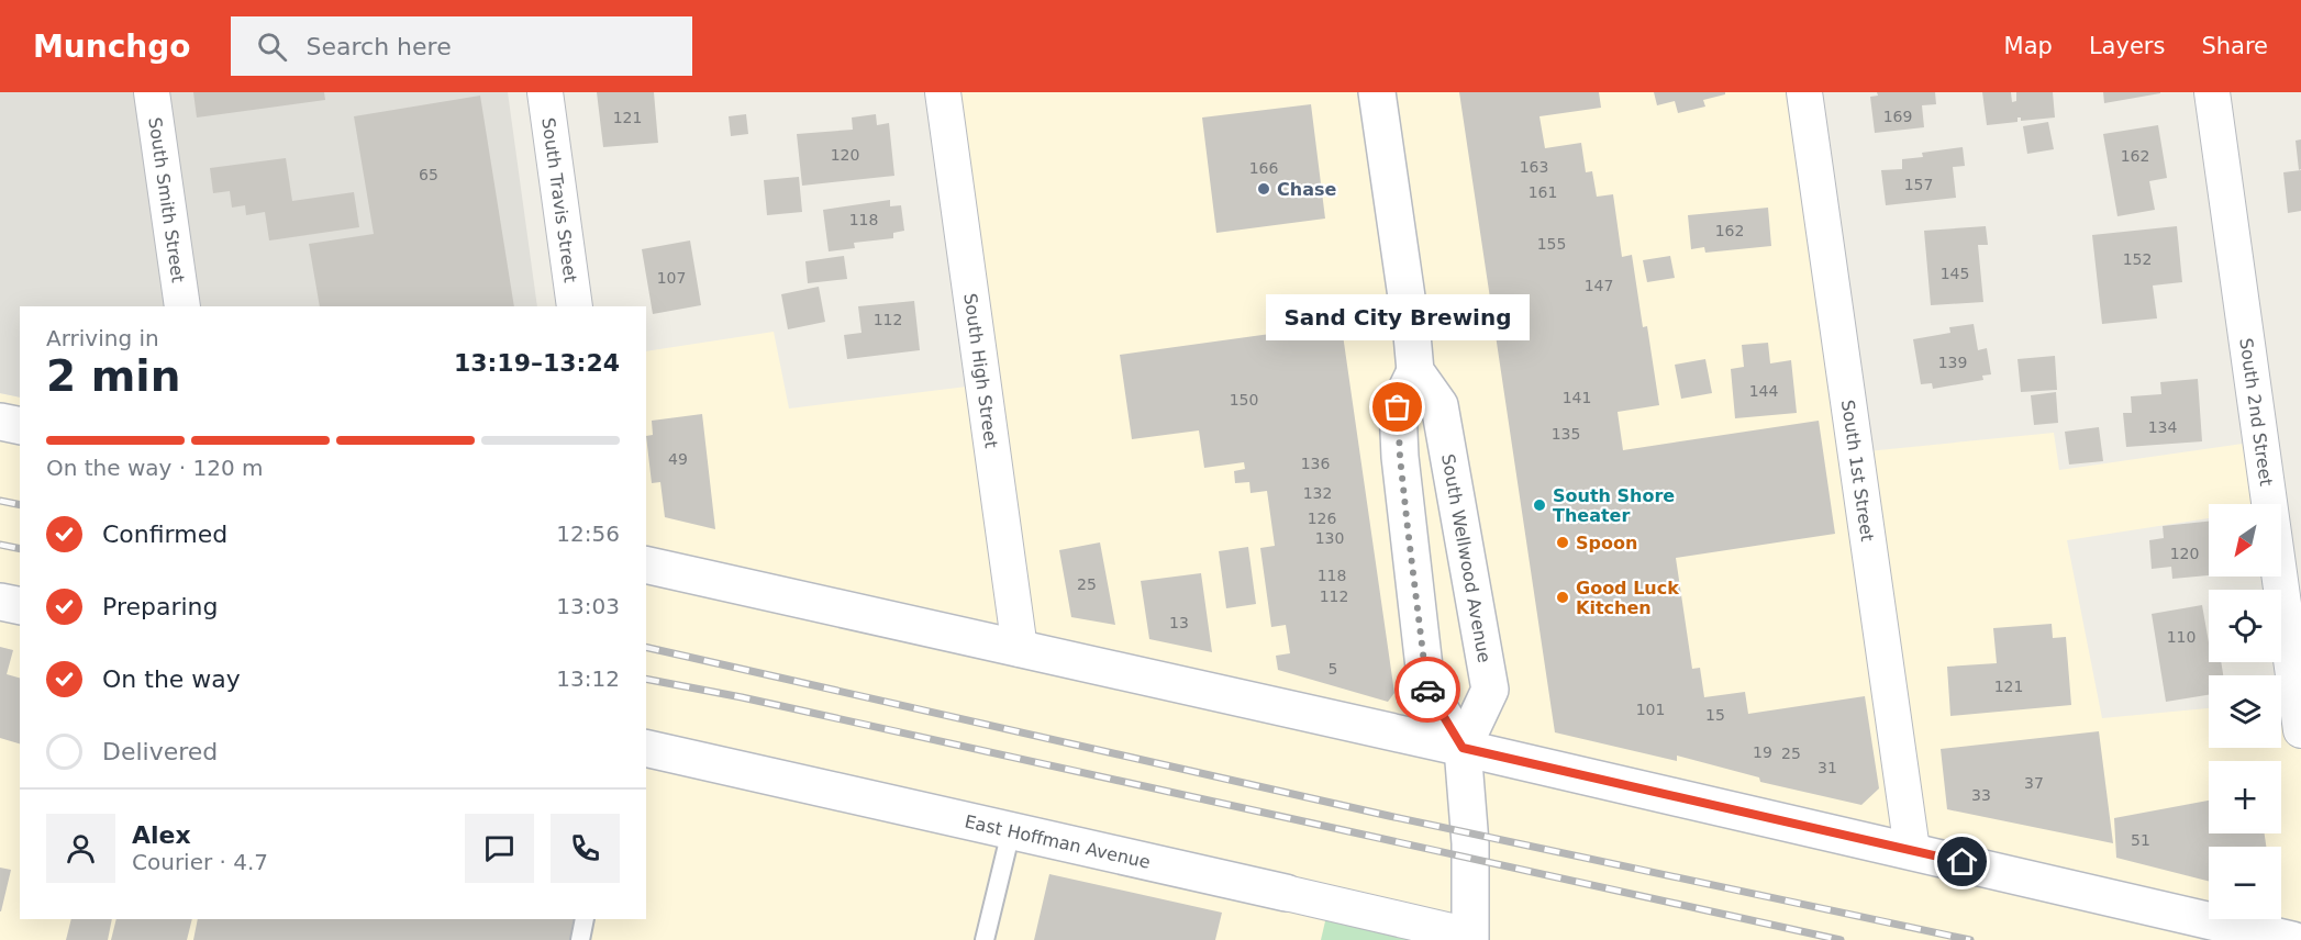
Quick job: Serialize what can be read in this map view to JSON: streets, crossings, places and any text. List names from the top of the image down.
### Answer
{
  "streets": {
    "main road": ["South Wellwood Avenue", "East Hoffman Avenue"],
    "street": [
      "South Smith Street",
      "South Travis Street",
      "South High Street",
      "South 2nd Street",
      "South 1st Street"
    ]
  },
  "crossings": [
    ["South Wellwood Avenue", "East Hoffman Avenue"]
  ],
  "places": [
    "Chase",
    "Sand City Brewing",
    "South Shore Theater",
    "Spoon",
    "Good Luck Kitchen"
  ],
  "house_numbers": [
    "169",
    "121",
    "120",
    "162",
    "163",
    "166",
    "65",
    "157",
    "161",
    "118",
    "162",
    "155",
    "152",
    "145",
    "107",
    "147",
    "112",
    "139",
    "144",
    "141",
    "150",
    "134",
    "135",
    "49",
    "136",
    "132",
    "126",
    "130",
    "120",
    "118",
    "25",
    "112",
    "13",
    "110",
    "5",
    "121",
    "101",
    "15",
    "19",
    "25",
    "31",
    "37",
    "33",
    "51"
  ],
  "north": "bottom left",
  "page": {
    "header": "Munchgo",
    "search": "Search here",
    "nav": ["Map", "Layers", "Share"],
    "bubble": "Sand City Brewing",
    "heading": ["2 min", "Arriving in", "13:19–13:24"],
    "panel": ["Alex", "Courier · 4.7"],
    "bar": "On the way · 120 m",
    "list": [
      ["Confirmed", "12:56"],
      ["Preparing", "13:03"],
      ["On the way", "13:12"],
      "Delivered"
    ],
    "map_buttons": ["+", "−"]
  }
}
